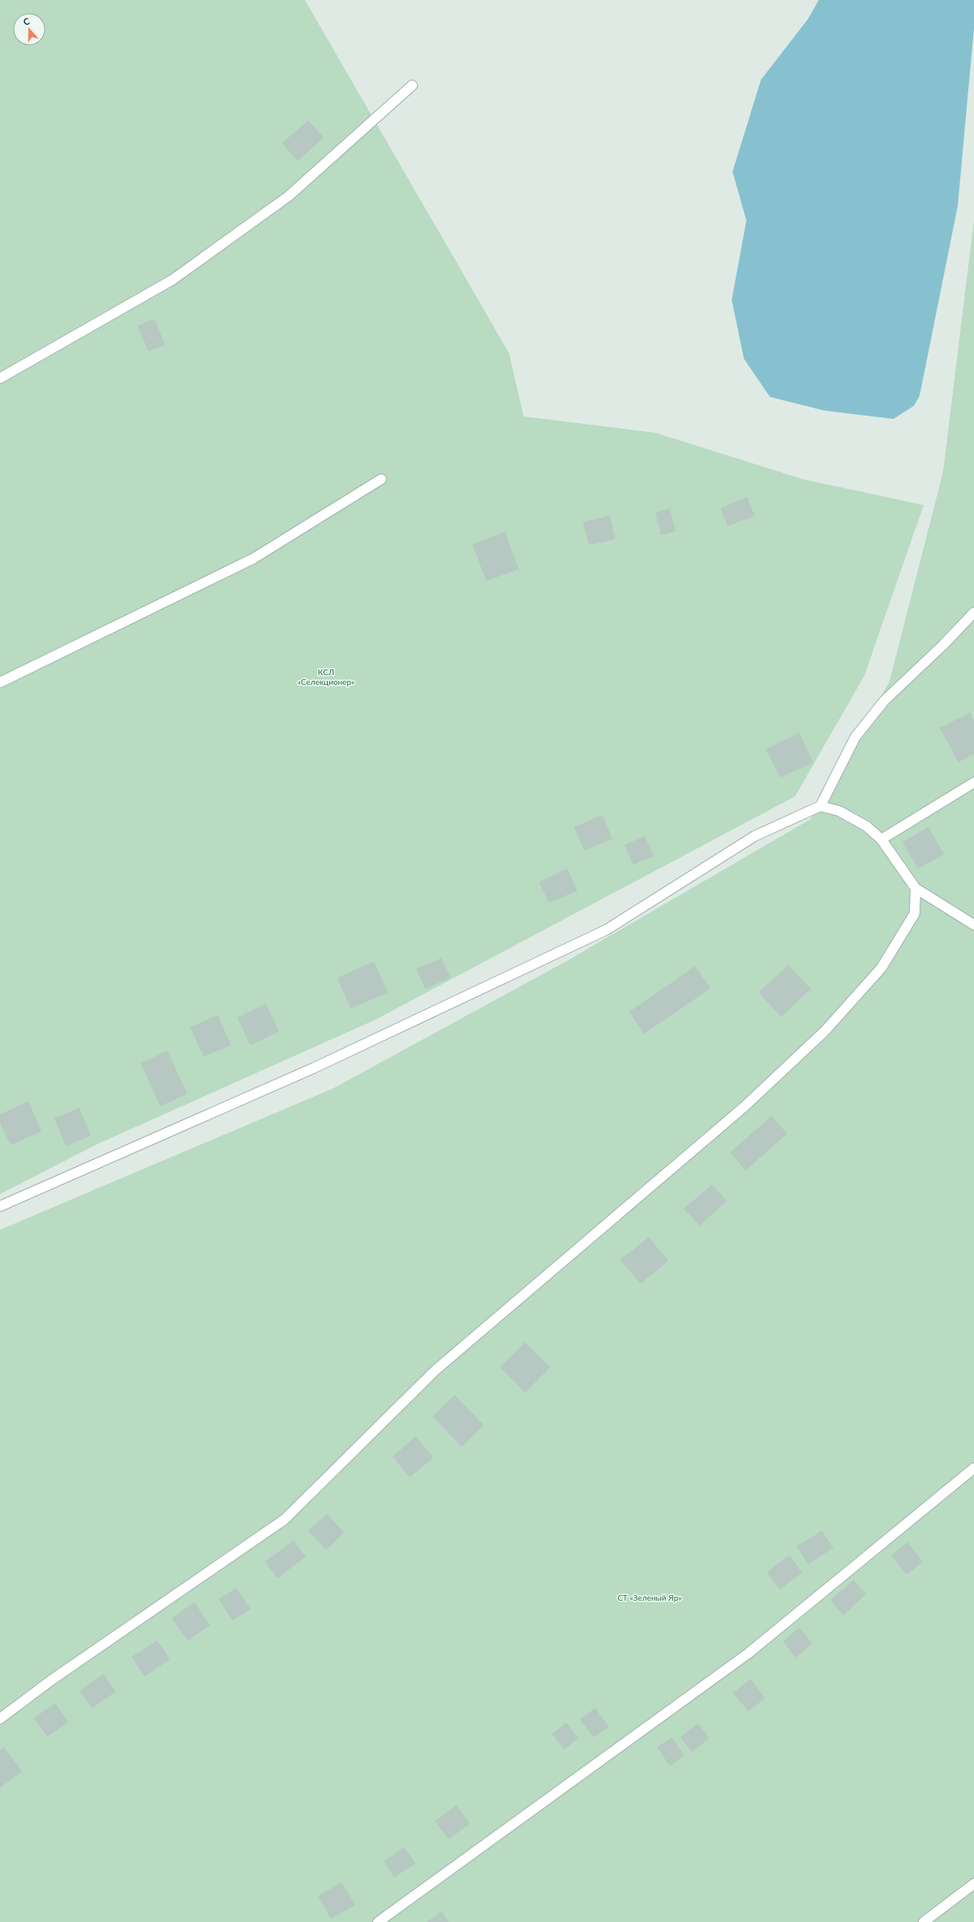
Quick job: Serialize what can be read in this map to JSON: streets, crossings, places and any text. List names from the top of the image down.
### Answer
{
  "parks": ["КСЛ «Селекционер»", "СТ «Зеленый Яр»"],
  "north": "top"
}
